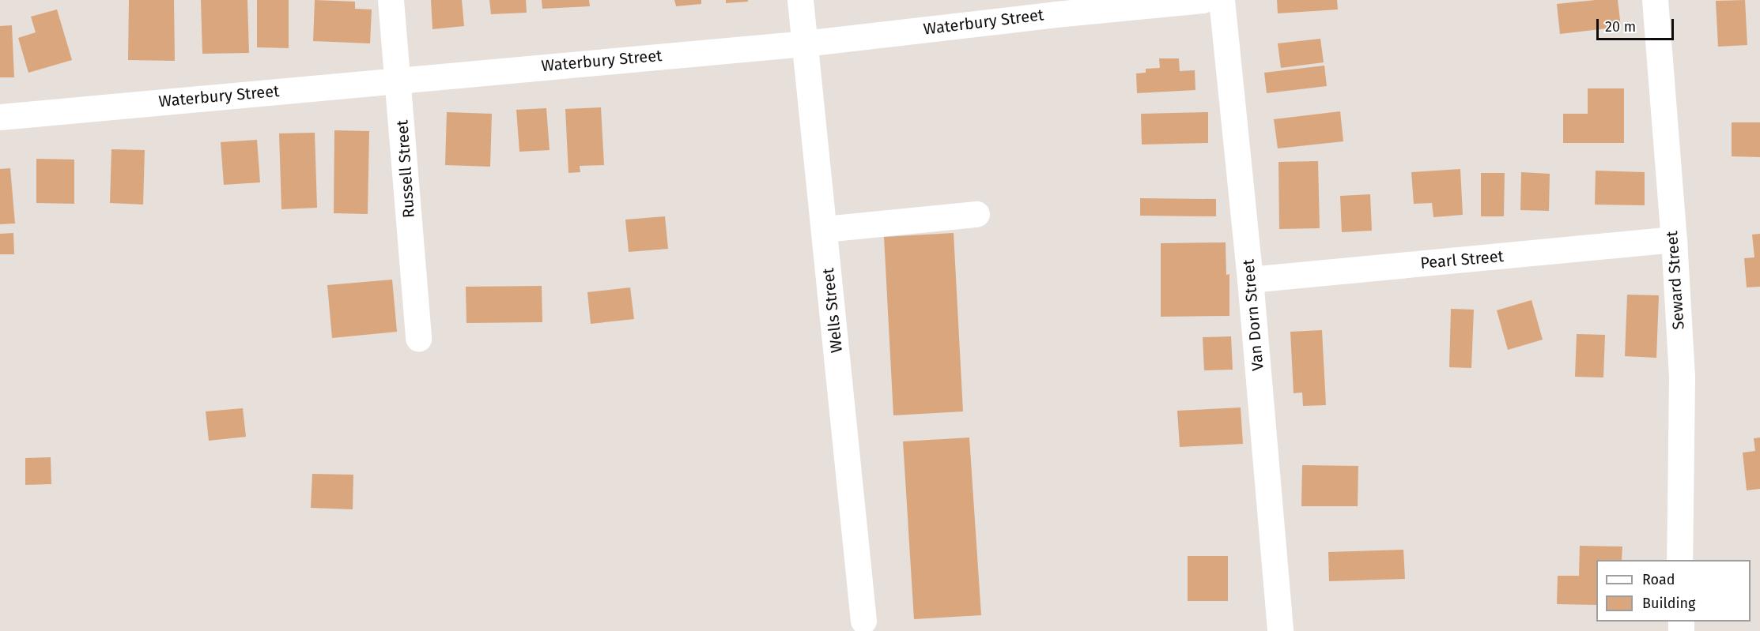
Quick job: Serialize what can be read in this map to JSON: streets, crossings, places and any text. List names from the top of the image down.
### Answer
{
  "streets": {
    "street": [
      "Waterbury Street",
      "Russell Street",
      "Pearl Street",
      "Seward Street",
      "Wells Street",
      "Van Dorn Street"
    ]
  },
  "crossings": [
    ["Waterbury Street", "Russell Street"],
    ["Waterbury Street", "Wells Street"],
    ["Pearl Street", "Seward Street"],
    ["Pearl Street", "Van Dorn Street"]
  ],
  "legend": ["Road", "Building"],
  "scale_bar": "20 m"
}
